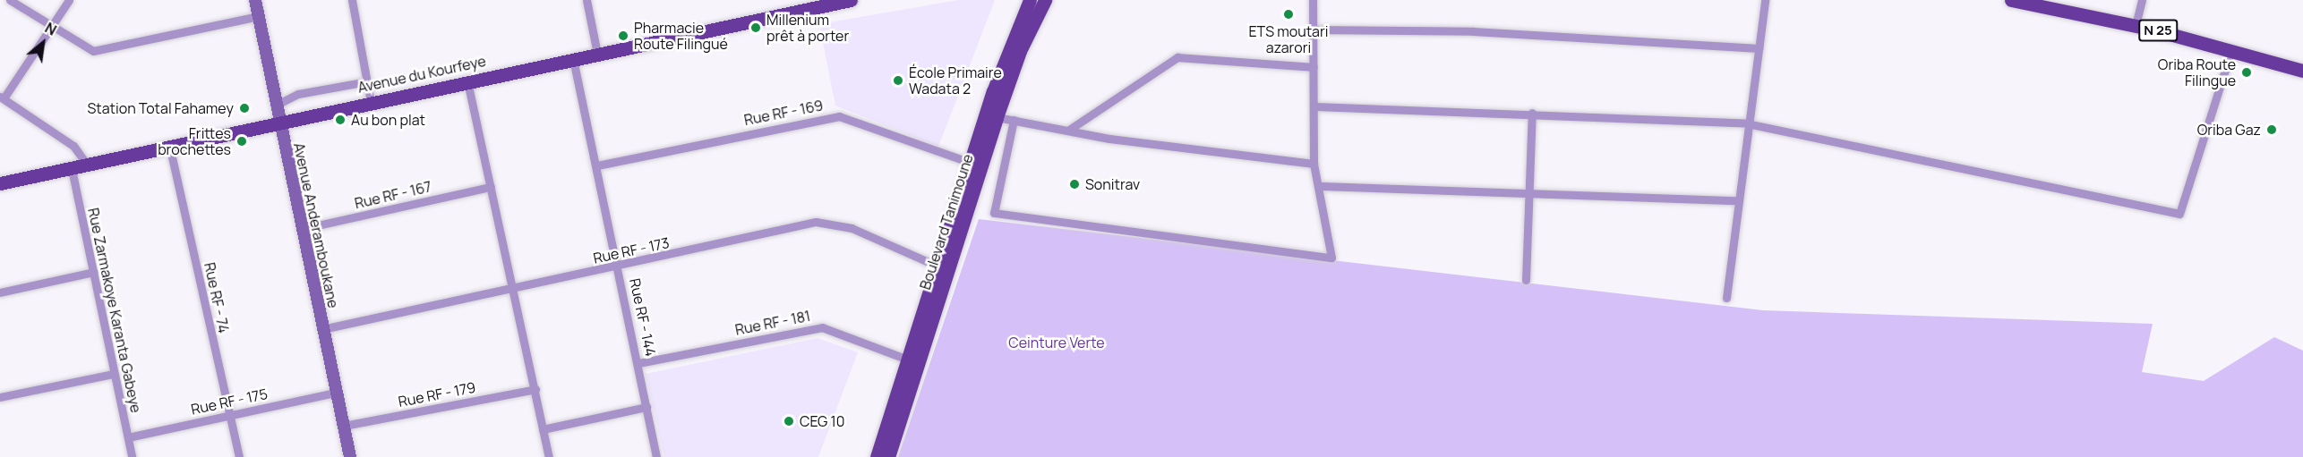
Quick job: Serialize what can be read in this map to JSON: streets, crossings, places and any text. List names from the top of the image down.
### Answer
{
  "streets": {
    "main road": ["N 25", "Avenue du Kourfeye", "Boulevard Tanimoune"],
    "street": [
      "Rue RF - 169",
      "Rue RF - 167",
      "Avenue Anderamboukane",
      "Rue RF - 173",
      "Rue RF - 74",
      "Rue Zarmakoye Karanta Gabeye",
      "Rue RF - 144",
      "Rue RF - 181",
      "Rue RF - 179",
      "Rue RF - 175"
    ]
  },
  "crossings": [
    ["Avenue du Kourfeye", "Avenue Anderamboukane"],
    ["Avenue du Kourfeye", "Rue RF - 74"],
    ["Avenue du Kourfeye", "Rue Zarmakoye Karanta Gabeye"],
    ["Avenue du Kourfeye", "Rue RF - 144"],
    ["Rue RF - 169", "Boulevard Tanimoune"],
    ["Rue RF - 169", "Rue RF - 144"],
    ["Rue RF - 167", "Avenue Anderamboukane"],
    ["Boulevard Tanimoune", "Rue RF - 173"],
    ["Boulevard Tanimoune", "Rue RF - 181"],
    ["Avenue Anderamboukane", "Rue RF - 173"],
    ["Avenue Anderamboukane", "Rue RF - 179"],
    ["Avenue Anderamboukane", "Rue RF - 175"],
    ["Rue RF - 173", "Rue RF - 144"],
    ["Rue RF - 74", "Rue RF - 175"],
    ["Rue Zarmakoye Karanta Gabeye", "Rue RF - 175"],
    ["Rue RF - 144", "Rue RF - 181"]
  ],
  "parks": ["Ceinture Verte"],
  "places": [
    "ETS moutari azarori",
    "Millenium prêt à porter",
    "Pharmacie Route Filingué",
    "Oriba Route Filingue",
    "École Primaire Wadata 2",
    "Station Total Fahamey",
    "Au bon plat",
    "Oriba Gaz",
    "Frittes brochettes",
    "Sonitrav",
    "CEG 10"
  ],
  "north": "top right"
}
